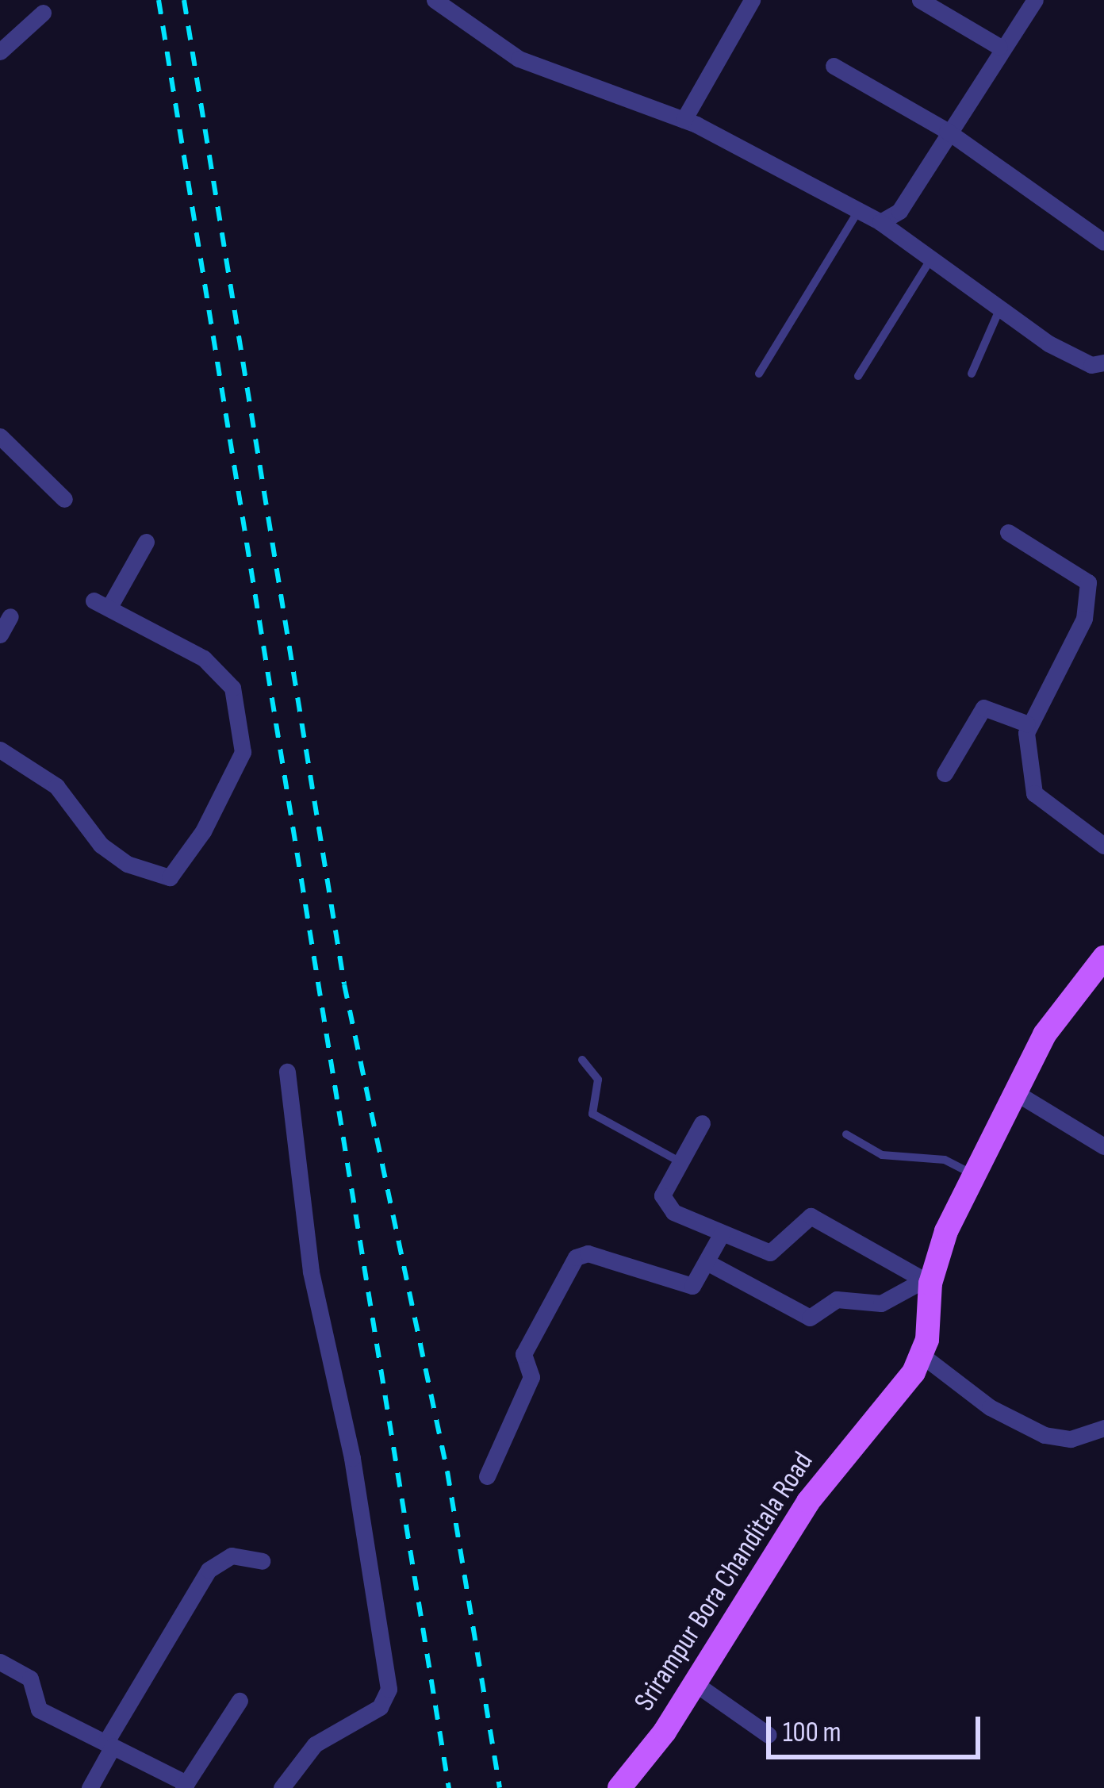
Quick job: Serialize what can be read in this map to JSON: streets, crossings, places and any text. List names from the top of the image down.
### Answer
{
  "streets": {
    "main road": ["Srirampur Bora Chanditala Road"]
  },
  "scale_bar": "100 m"
}
